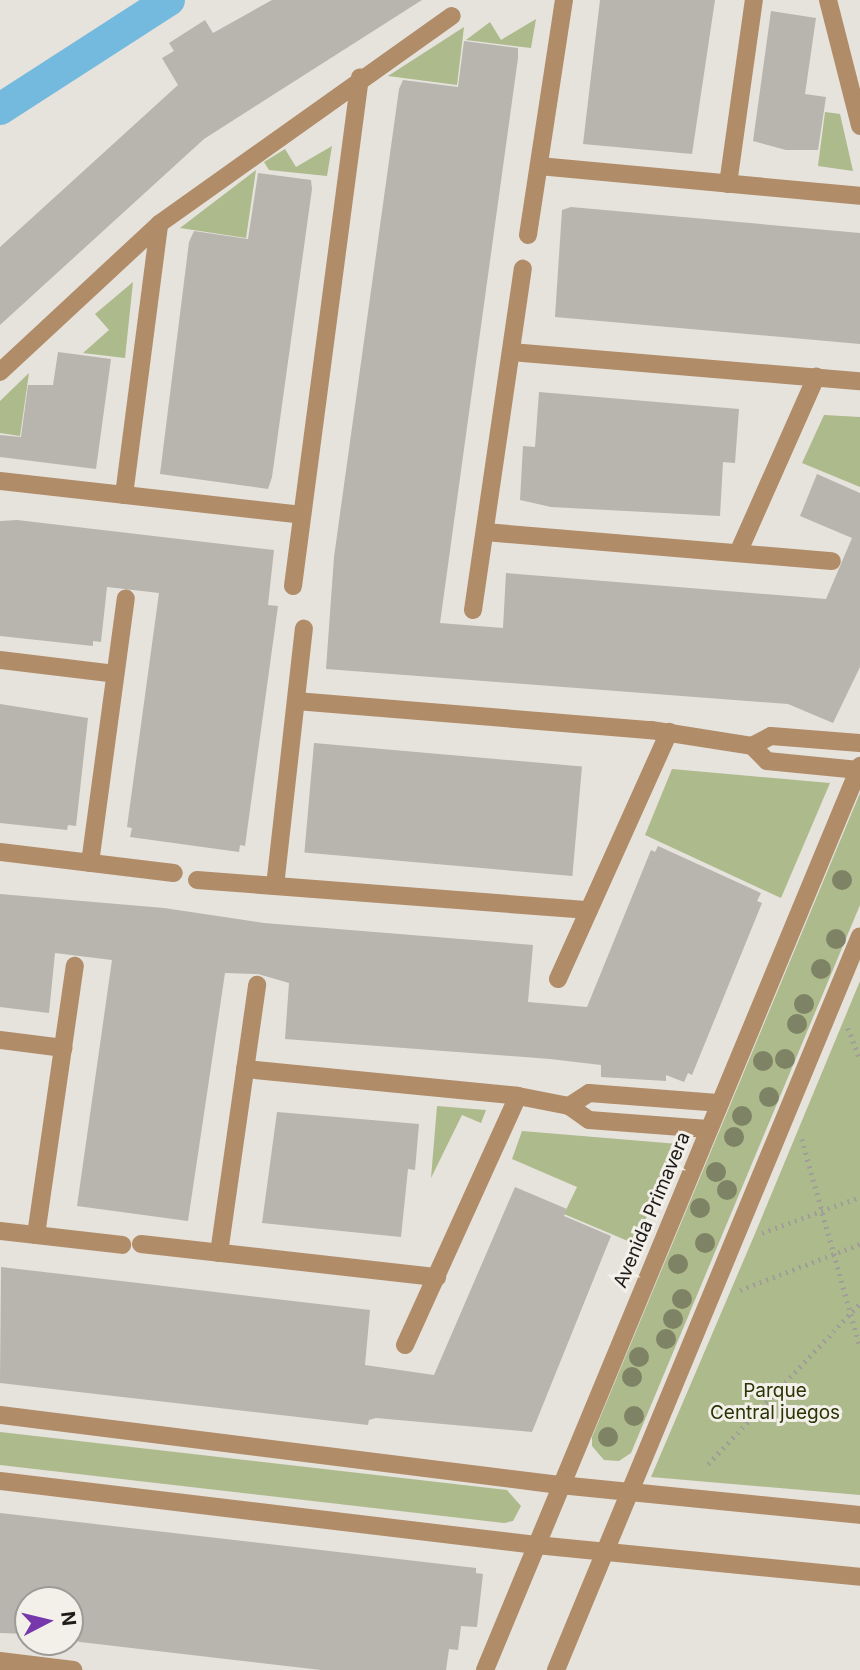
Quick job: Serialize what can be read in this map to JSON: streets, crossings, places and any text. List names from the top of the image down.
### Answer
{
  "streets": {
    "street": ["Avenida Primavera"]
  },
  "parks": ["Parque Central juegos"],
  "north": "right"
}
